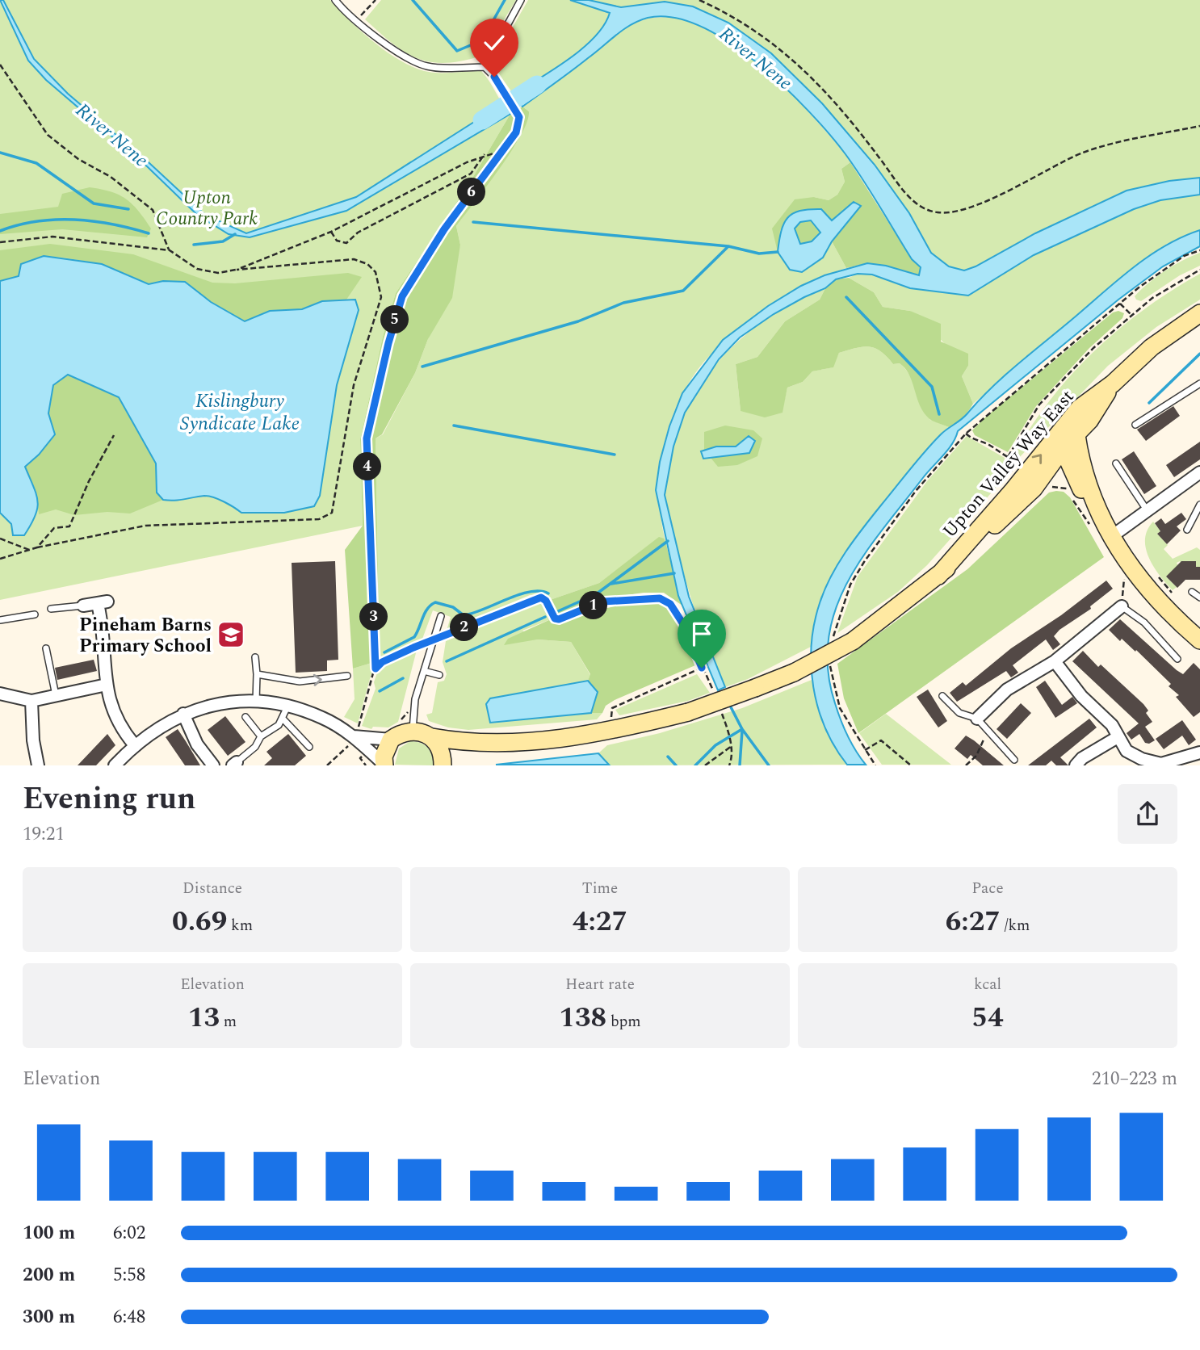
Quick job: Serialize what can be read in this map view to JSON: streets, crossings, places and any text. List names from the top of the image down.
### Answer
{
  "streets": {
    "street": ["Upton Valley Way East"]
  },
  "water": ["River Nene", "Kislingbury Syndicate Lake"],
  "parks": ["Upton Country Park"],
  "places": {
    "school or university": ["Pineham Barns Primary School"]
  },
  "page": {
    "pins": [
      "6",
      "5",
      "4",
      "1",
      "3",
      "2"
    ],
    "heading": ["Evening run", "19:21"],
    "stats": [
      ["Distance", "0.69 km"],
      ["Time", "4:27"],
      ["Pace", "6:27 /km"],
      ["Elevation", "13 m"],
      ["Heart rate", "138 bpm"],
      ["kcal", "54"]
    ],
    "chart": ["Elevation", "210–223 m"],
    "list": [
      {
        "name": "100 m",
        "note": "6:02"
      },
      {
        "name": "200 m",
        "note": "5:58"
      },
      {
        "name": "300 m",
        "note": "6:48"
      }
    ]
  }
}
